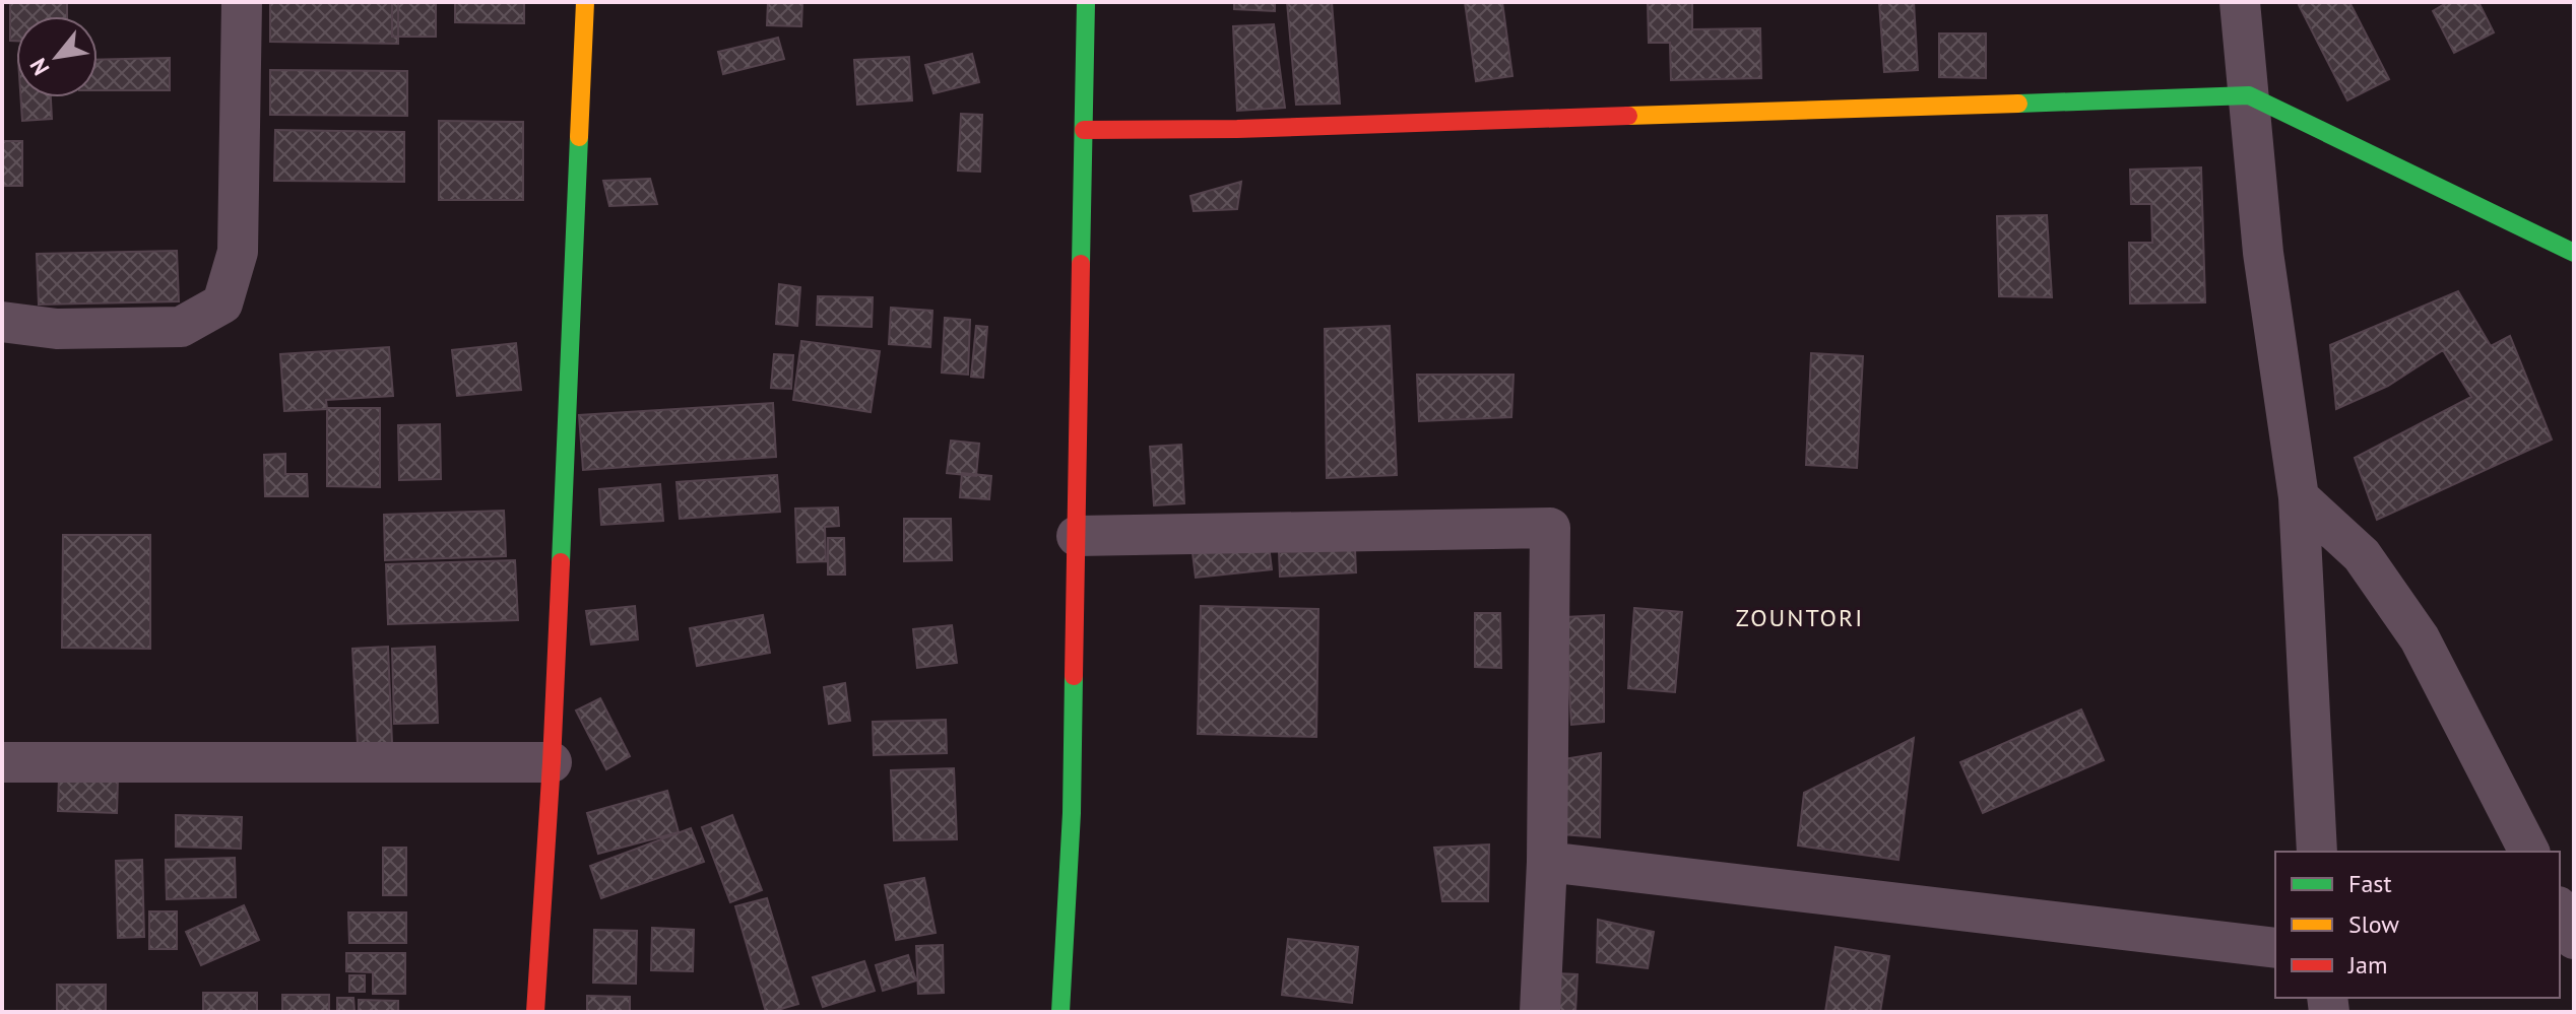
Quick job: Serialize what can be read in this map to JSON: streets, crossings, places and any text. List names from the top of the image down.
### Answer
{
  "districts": ["ZOUNTORI"],
  "legend": ["Fast", "Slow", "Jam"],
  "north": "bottom left"
}
